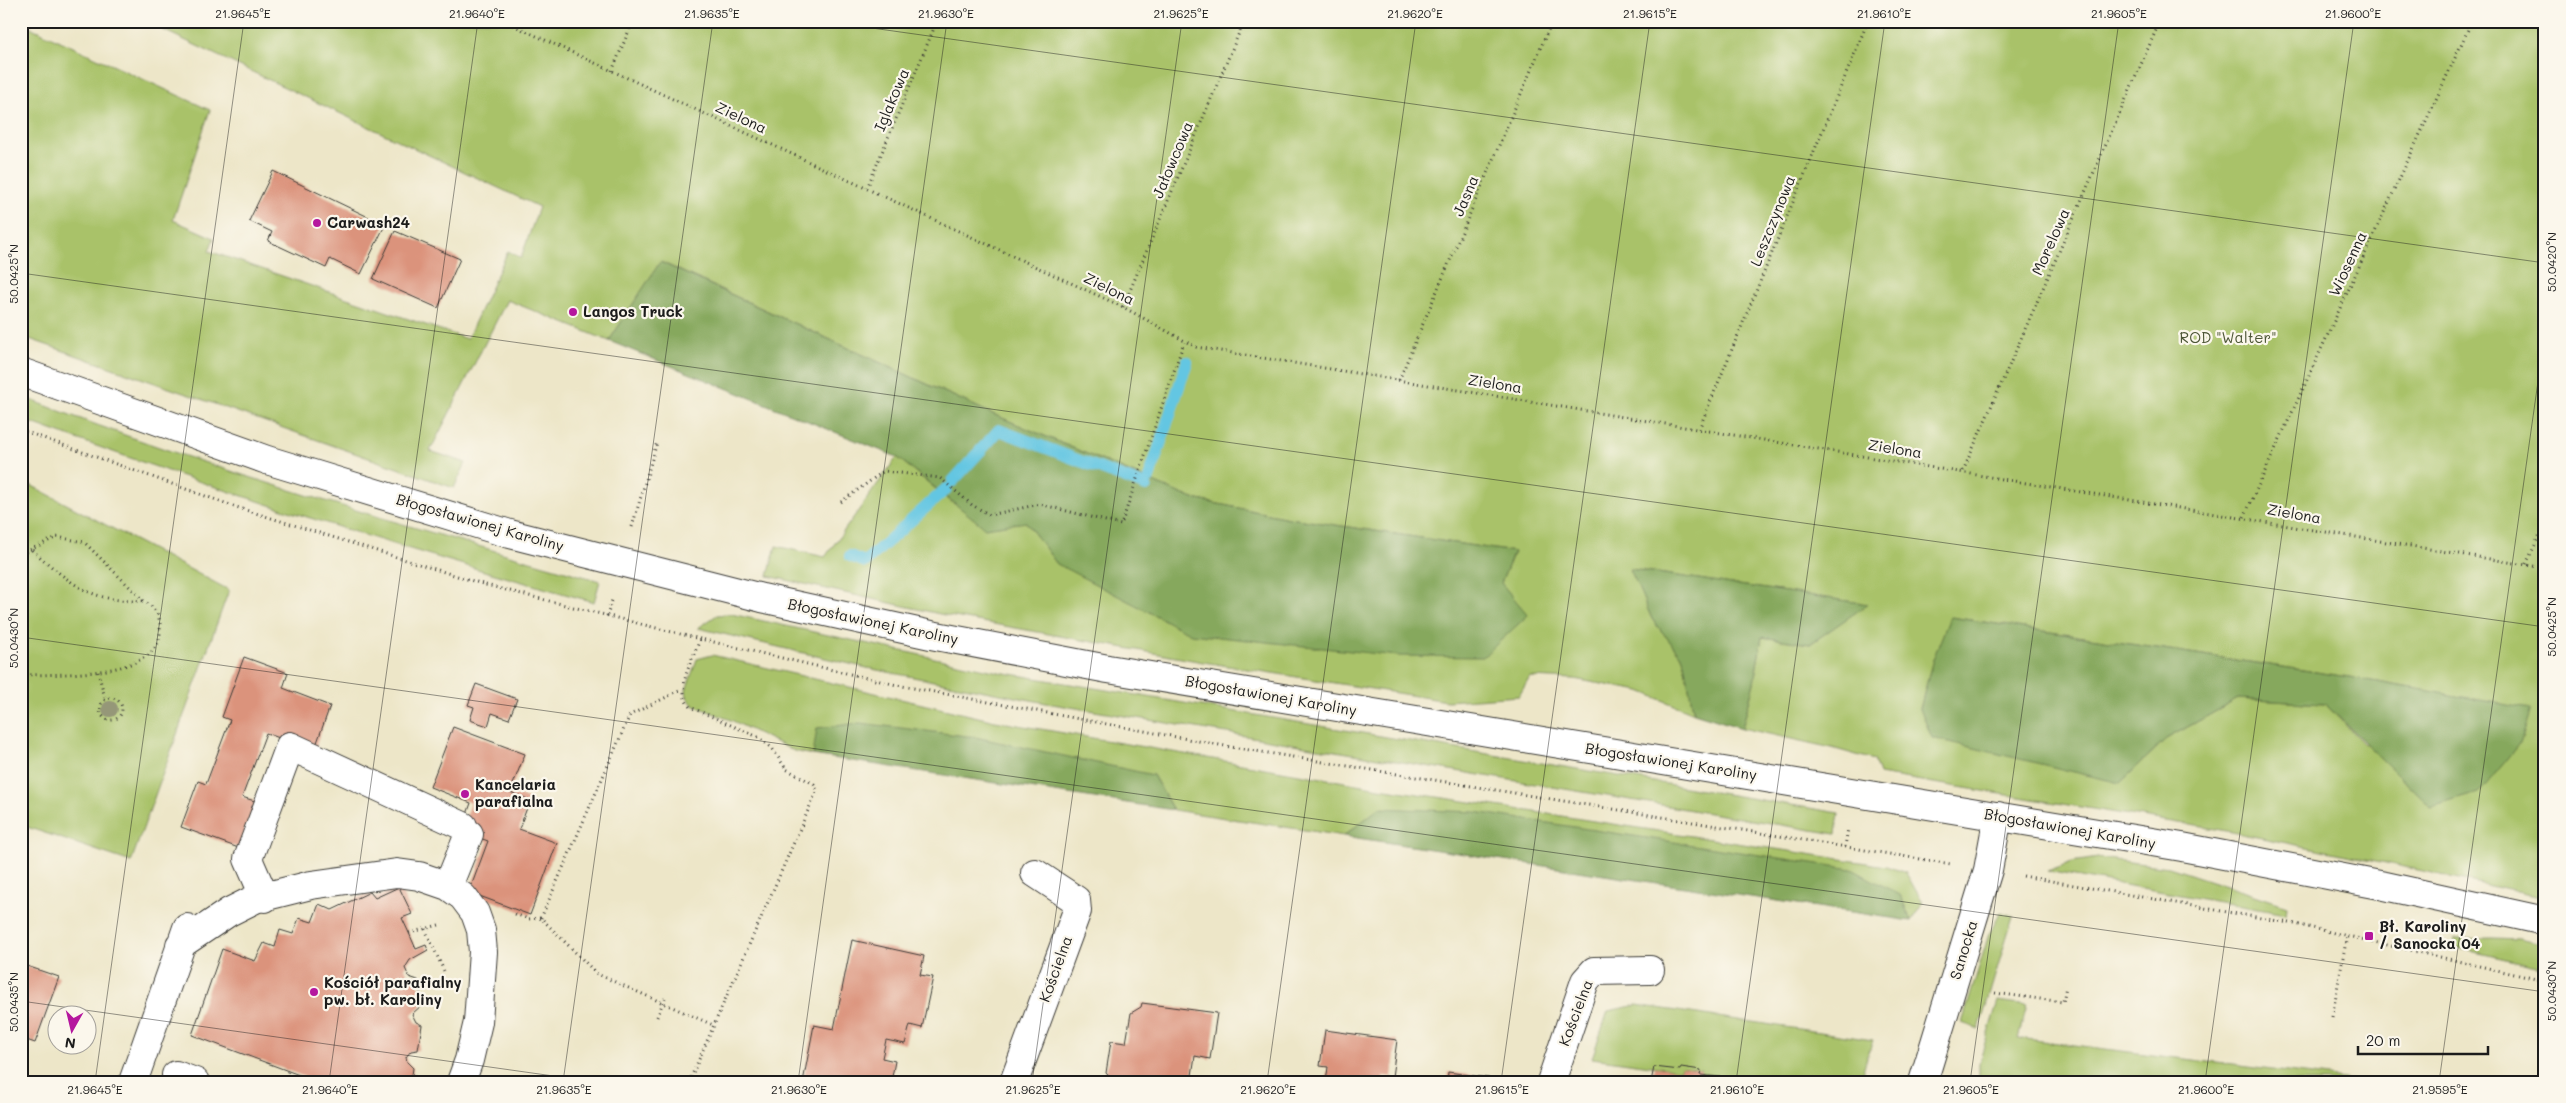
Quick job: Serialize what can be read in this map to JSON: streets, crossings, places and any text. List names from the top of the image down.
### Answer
{
  "streets": {
    "street": ["Błogosławionej Karoliny", "Sanocka", "Kościelna"],
    "path": [
      "Iglakowa",
      "Zielona",
      "Jałowcowa",
      "Jasna",
      "Leszczynowa",
      "Morelowa",
      "Wiosenna"
    ]
  },
  "crossings": [
    ["Iglakowa", "Zielona"],
    ["Zielona", "Jałowcowa"],
    ["Zielona", "Jasna"],
    ["Zielona", "Leszczynowa"],
    ["Zielona", "Morelowa"],
    ["Zielona", "Wiosenna"],
    ["Błogosławionej Karoliny", "Sanocka"]
  ],
  "parks": ["ROD \"Walter\""],
  "places": {
    "other": [
      "Carwash24",
      "Langos Truck",
      "Kancelaria parafialna",
      "Kościół parafialny pw. bł. Karoliny"
    ],
    "transit": ["Bł. Karoliny / Sanocka 04"]
  },
  "scale_bar": "20 m",
  "north": "bottom",
  "coordinates": [
    "21.9645°E",
    "21.9640°E",
    "21.9635°E",
    "21.9630°E",
    "21.9625°E",
    "21.9620°E",
    "21.9615°E",
    "21.9610°E",
    "21.9605°E",
    "21.9600°E",
    "50.0420°N",
    "50.0425°N",
    "50.0430°N",
    "50.0435°N",
    "21.9595°E"
  ]
}
